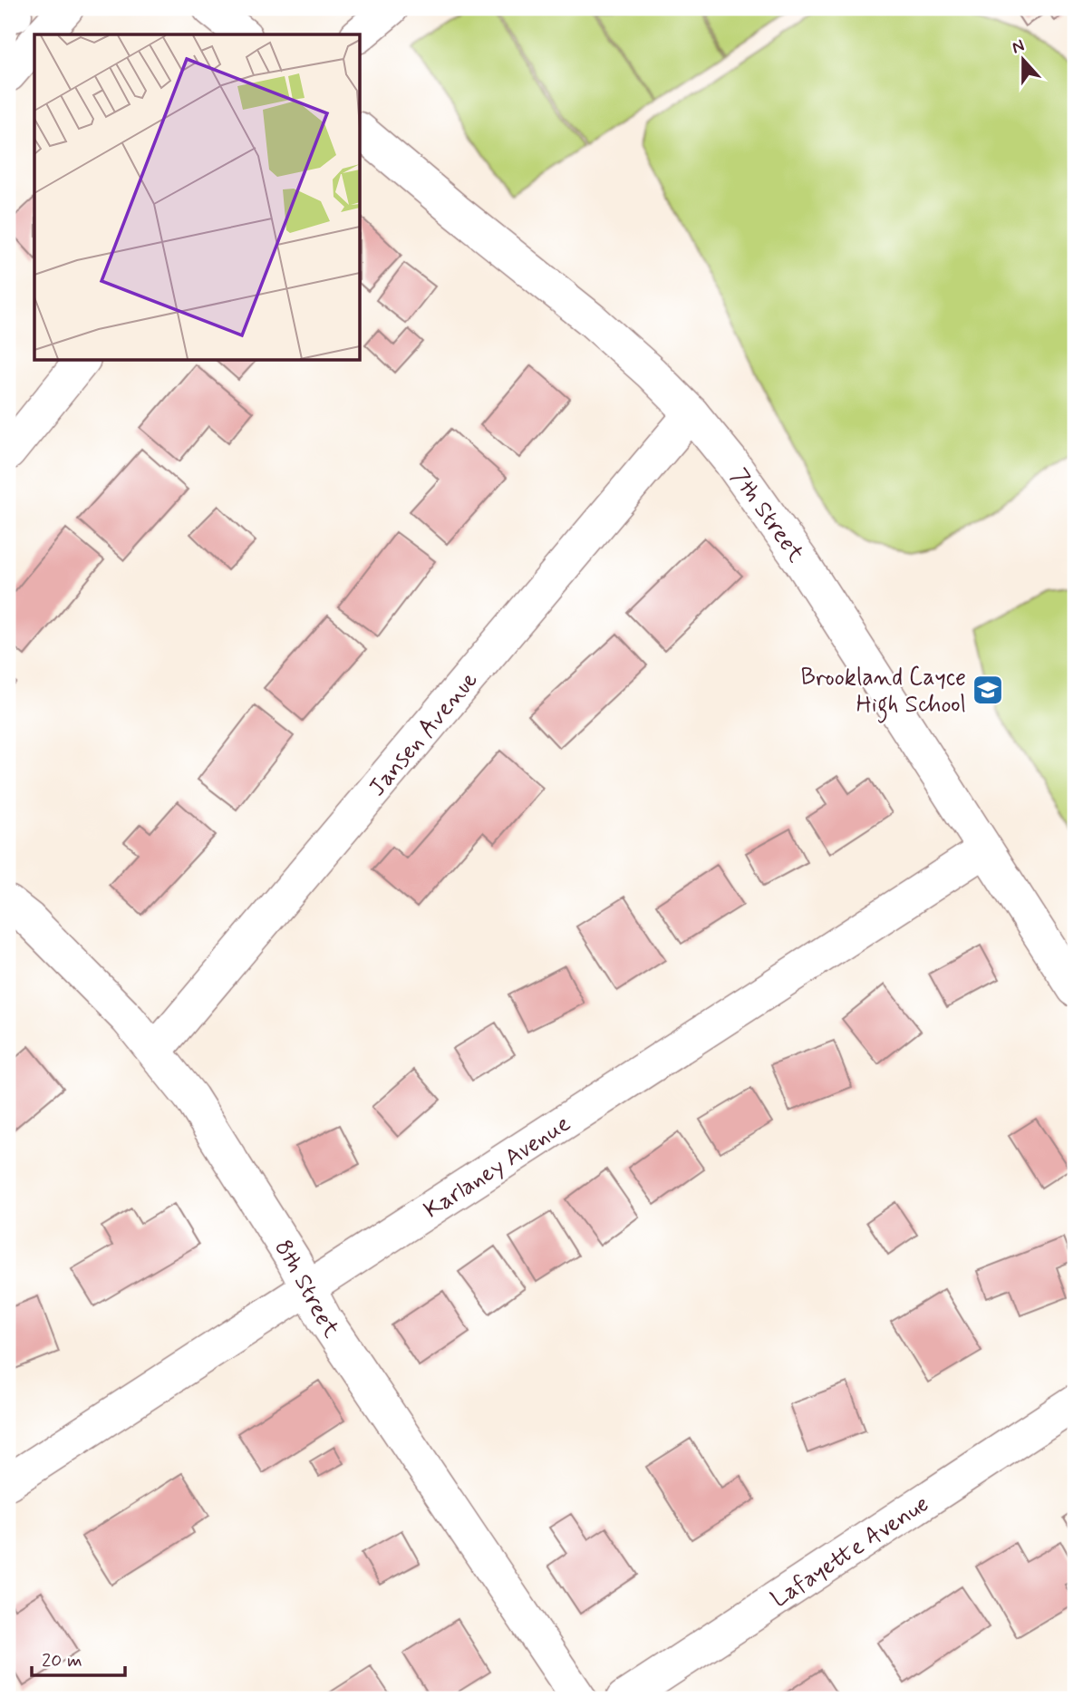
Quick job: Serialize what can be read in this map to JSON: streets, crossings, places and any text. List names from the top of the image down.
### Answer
{
  "streets": {
    "street": [
      "7th Street",
      "Jansen Avenue",
      "Karlaney Avenue",
      "8th Street",
      "Lafayette Avenue"
    ]
  },
  "crossings": [
    ["7th Street", "Jansen Avenue"],
    ["7th Street", "Karlaney Avenue"],
    ["Jansen Avenue", "8th Street"],
    ["Karlaney Avenue", "8th Street"]
  ],
  "places": {
    "school or university": ["Brookland Cayce High School"]
  },
  "scale_bar": "20 m",
  "north": "top"
}
